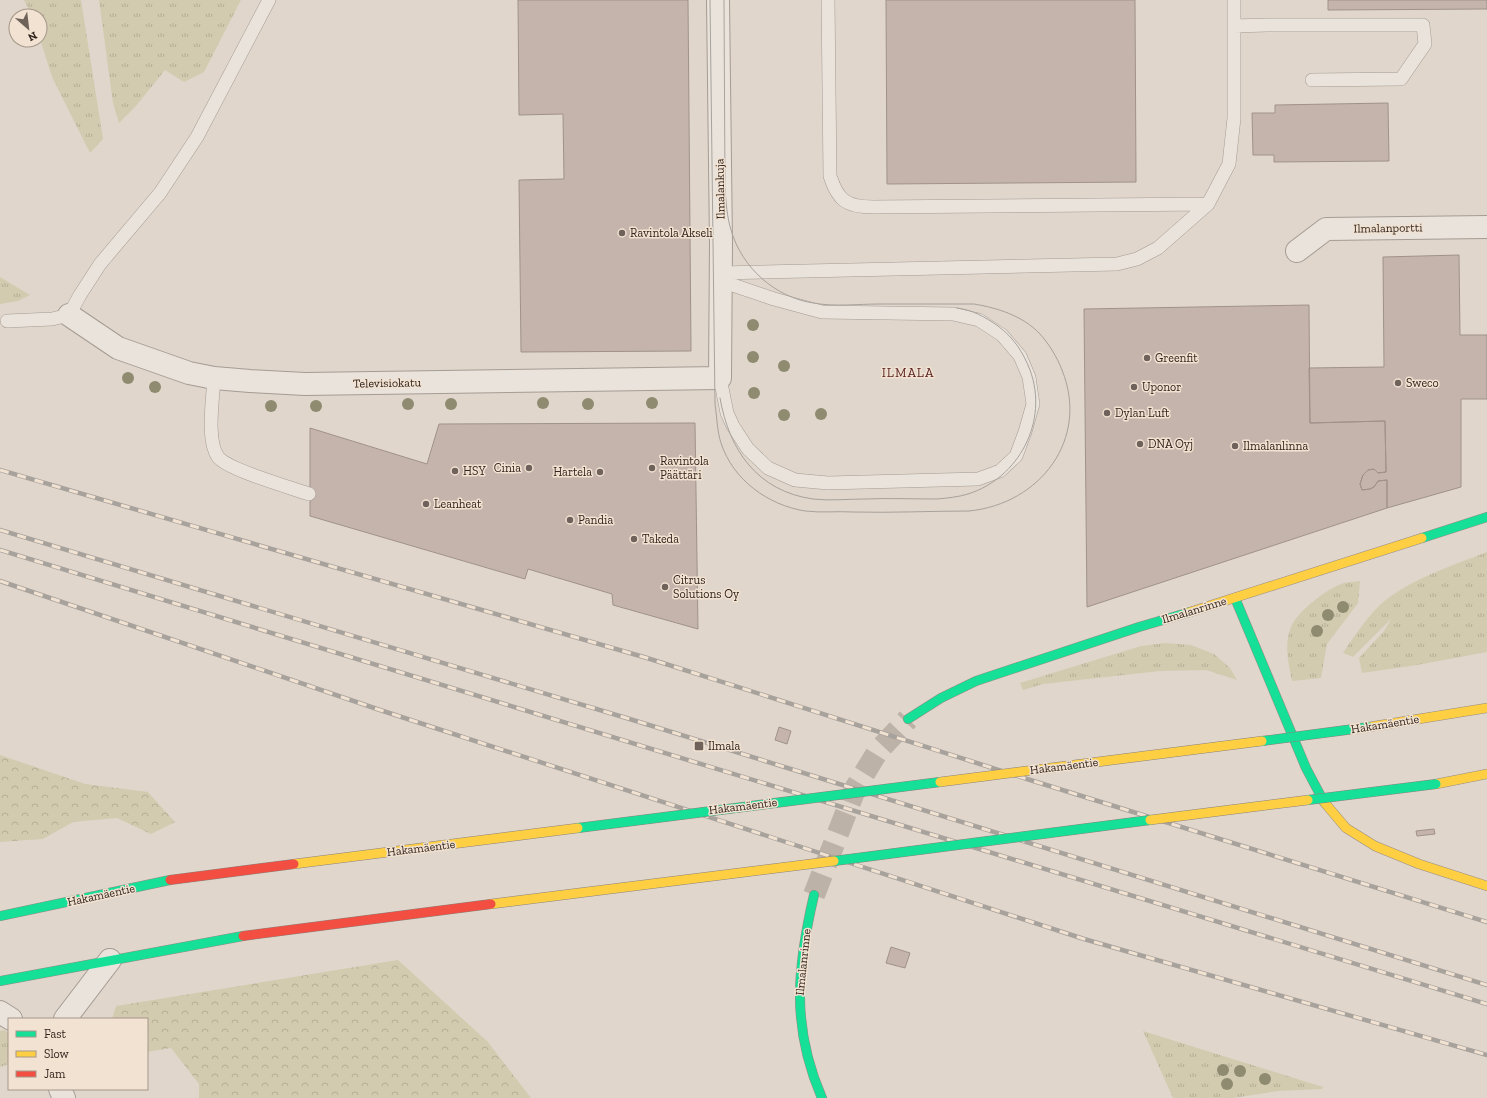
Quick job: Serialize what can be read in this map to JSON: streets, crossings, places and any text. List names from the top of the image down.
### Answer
{
  "streets": {
    "main road": ["Ilmalanrinne", "Hakamäentie"],
    "street": ["Ilmalankuja", "Ilmalanportti", "Televisiokatu"]
  },
  "crossings": [
    ["Ilmalankuja", "Televisiokatu"]
  ],
  "districts": ["ILMALA"],
  "places": {
    "other": [
      "Ravintola Akseli",
      "Greenfit",
      "Sweco",
      "Uponor",
      "Dylan Luft",
      "DNA Oyj",
      "Ilmalanlinna",
      "Cinia",
      "Ravintola Päättäri",
      "HSY",
      "Hartela",
      "Leanheat",
      "Pandia",
      "Takeda",
      "Citrus Solutions Oy"
    ],
    "transit": ["Ilmala"]
  },
  "legend": ["Fast", "Slow", "Jam"],
  "north": "bottom right"
}
